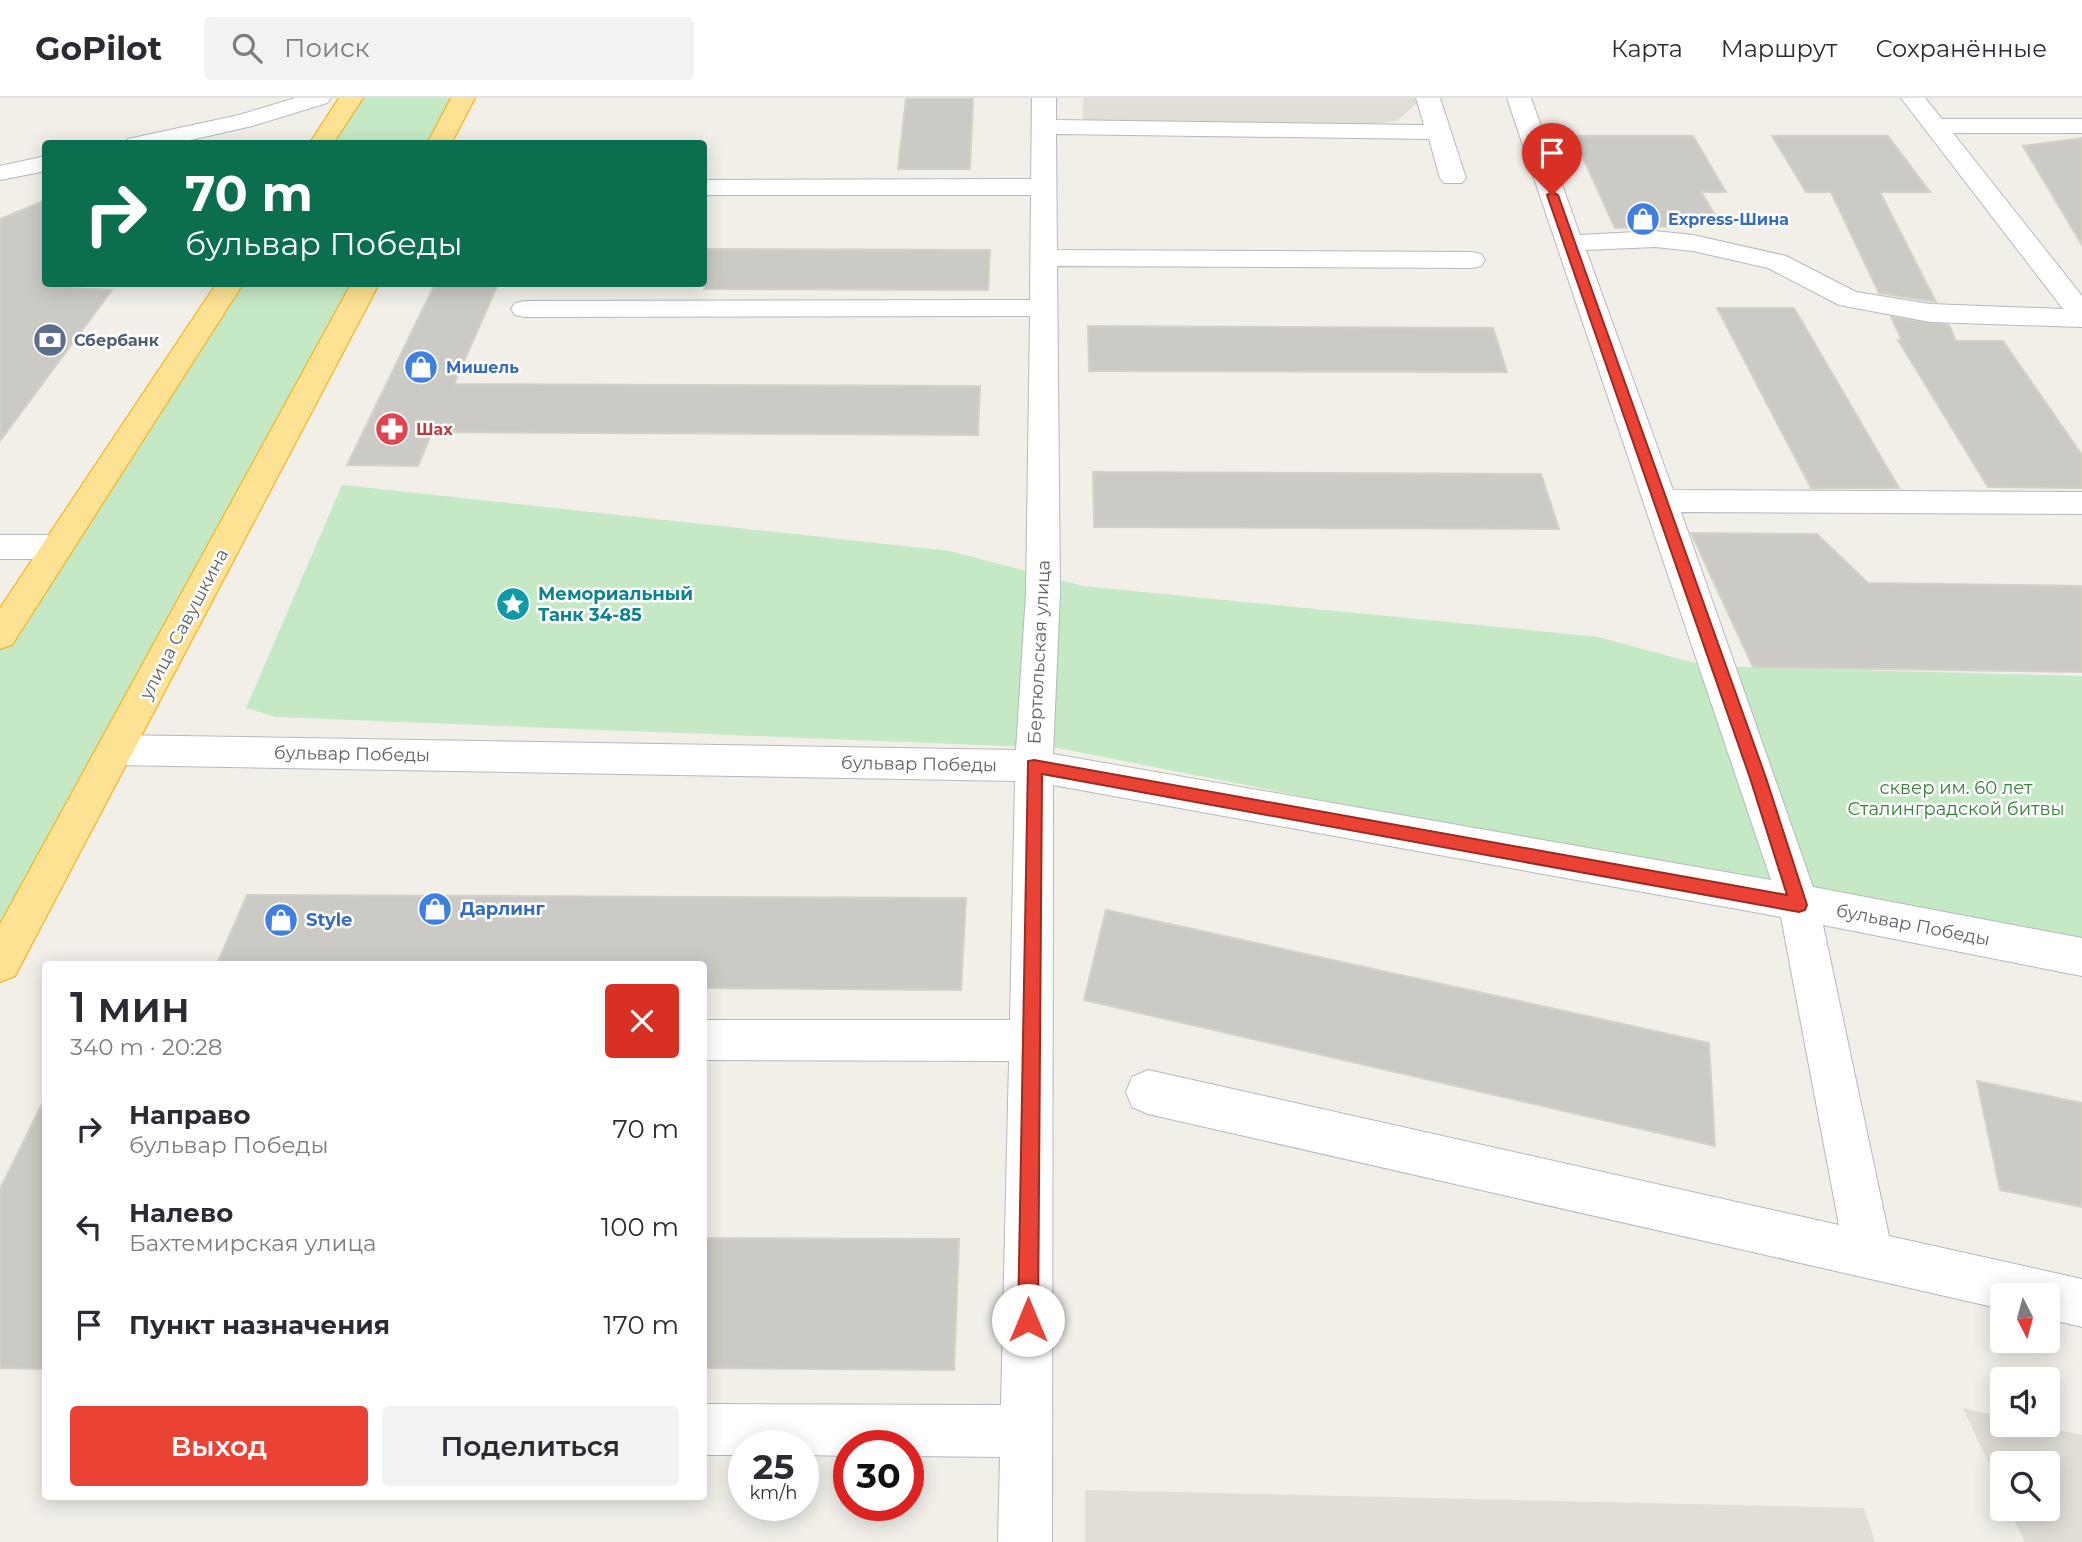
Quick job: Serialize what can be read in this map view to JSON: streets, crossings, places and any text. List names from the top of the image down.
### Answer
{
  "streets": {
    "highway": ["улица Савушкина"],
    "street": ["Бертюльская улица", "бульвар Победы"]
  },
  "crossings": [
    ["улица Савушкина", "бульвар Победы"],
    ["Бертюльская улица", "бульвар Победы"]
  ],
  "parks": ["сквер им. 60 лет Сталинградской битвы"],
  "places": {
    "shop": [
      "Express-Шина",
      "Мишель",
      "Дарлинг",
      "Style"
    ],
    "bank": ["Сбербанк"],
    "pharmacy": ["Шах"],
    "place": ["Мемориальный Танк 34-85"]
  },
  "north": "bottom",
  "page": {
    "header": "GoPilot",
    "search": "Поиск",
    "nav": ["Карта", "Маршрут", "Сохранённые"],
    "turn": ["70 m", "бульвар Победы"],
    "heading": ["1 мин", "340 m · 20:28"],
    "list": [
      {
        "name": "Направо",
        "note": "бульвар Победы",
        "value": "70 m"
      },
      {
        "name": "Налево",
        "note": "Бахтемирская улица",
        "value": "100 m"
      },
      {
        "name": "Пункт назначения",
        "value": "170 m"
      }
    ],
    "buttons": ["Выход", "Поделиться"],
    "speed": "25 km/h",
    "limit": "30"
  }
}
